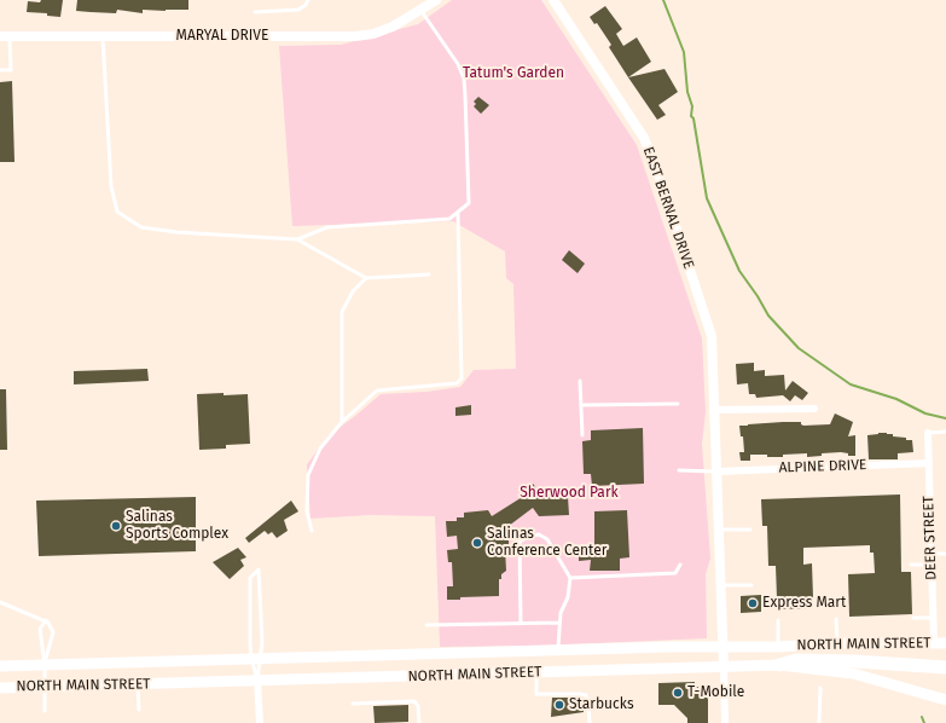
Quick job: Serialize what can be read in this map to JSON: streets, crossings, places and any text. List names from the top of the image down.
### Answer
{
  "streets": {
    "main road": ["MARYAL DRIVE", "EAST BERNAL DRIVE", "NORTH MAIN STREET"],
    "street": ["ALPINE DRIVE", "DEER STREET"]
  },
  "crossings": [
    ["EAST BERNAL DRIVE", "ALPINE DRIVE"],
    ["EAST BERNAL DRIVE", "NORTH MAIN STREET"],
    ["ALPINE DRIVE", "DEER STREET"],
    ["DEER STREET", "NORTH MAIN STREET"]
  ],
  "parks": ["Tatum's Garden", "Sherwood Park"],
  "places": [
    "Salinas Sports Complex",
    "Salinas Conference Center",
    "Express Mart",
    "T-Mobile",
    "Starbucks"
  ]
}
